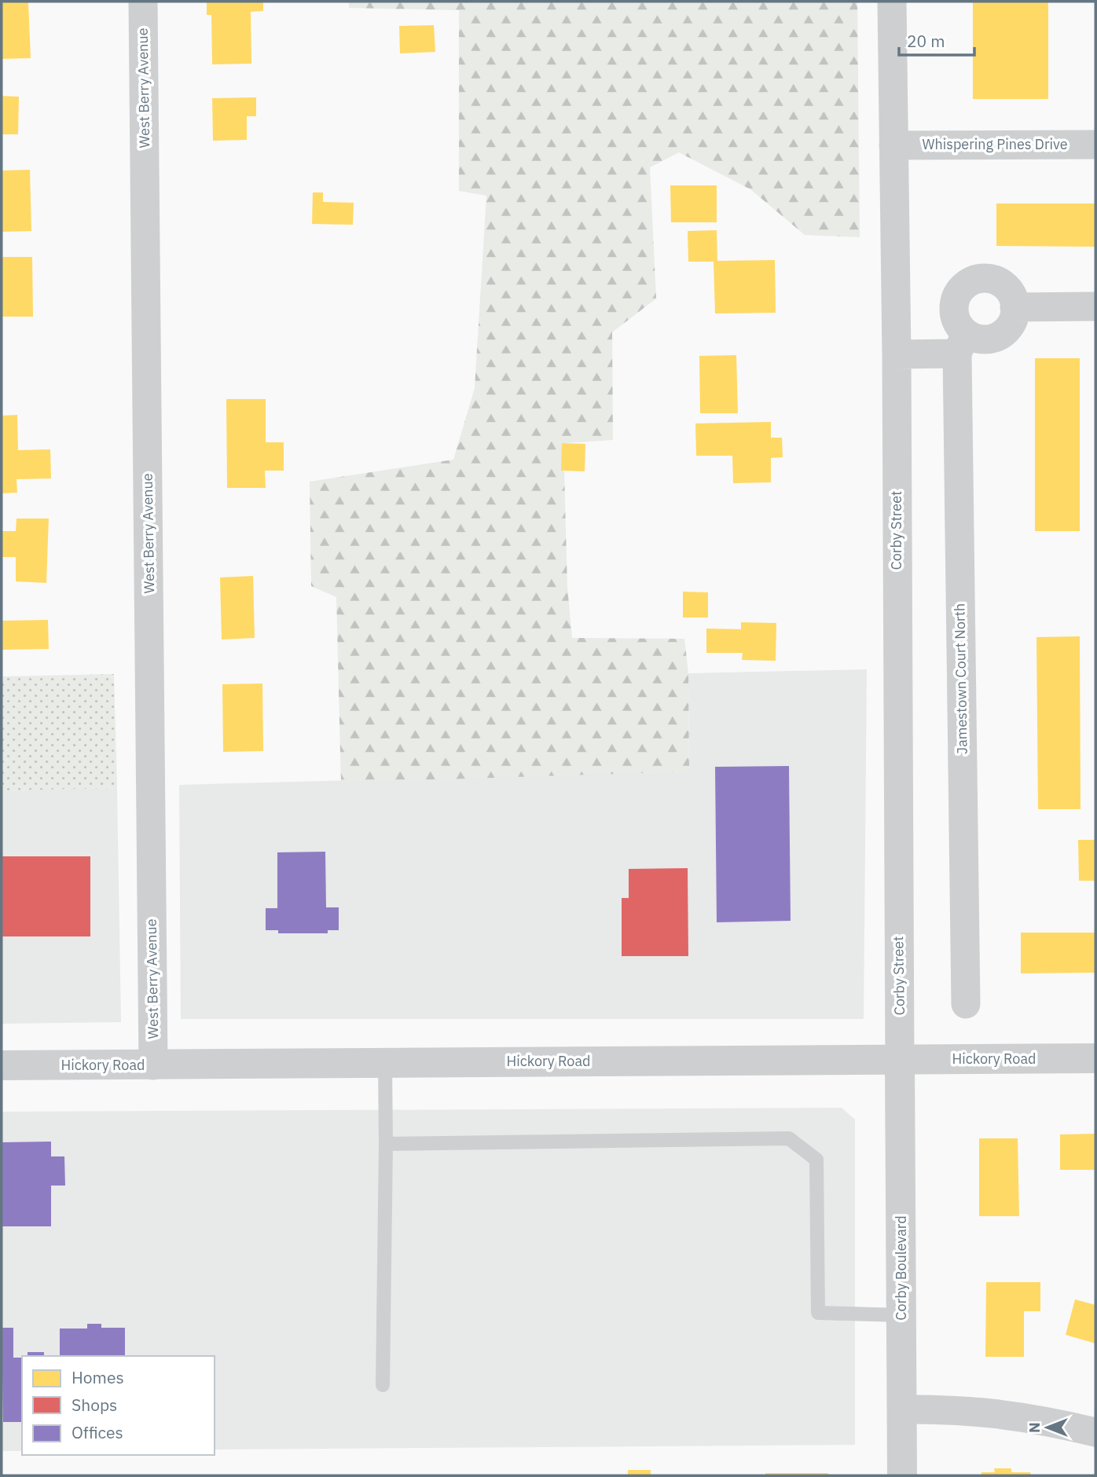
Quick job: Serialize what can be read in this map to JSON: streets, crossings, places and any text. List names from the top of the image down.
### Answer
{
  "streets": {
    "street": [
      "West Berry Avenue",
      "Whispering Pines Drive",
      "Corby Street",
      "Jamestown Court North",
      "Hickory Road",
      "Corby Boulevard"
    ]
  },
  "crossings": [
    ["West Berry Avenue", "Hickory Road"],
    ["Whispering Pines Drive", "Corby Street"],
    ["Corby Street", "Hickory Road"],
    ["Corby Street", "Corby Boulevard"],
    ["Hickory Road", "Corby Boulevard"]
  ],
  "legend": ["Homes", "Shops", "Offices"],
  "scale_bar": "20 m",
  "north": "left"
}
